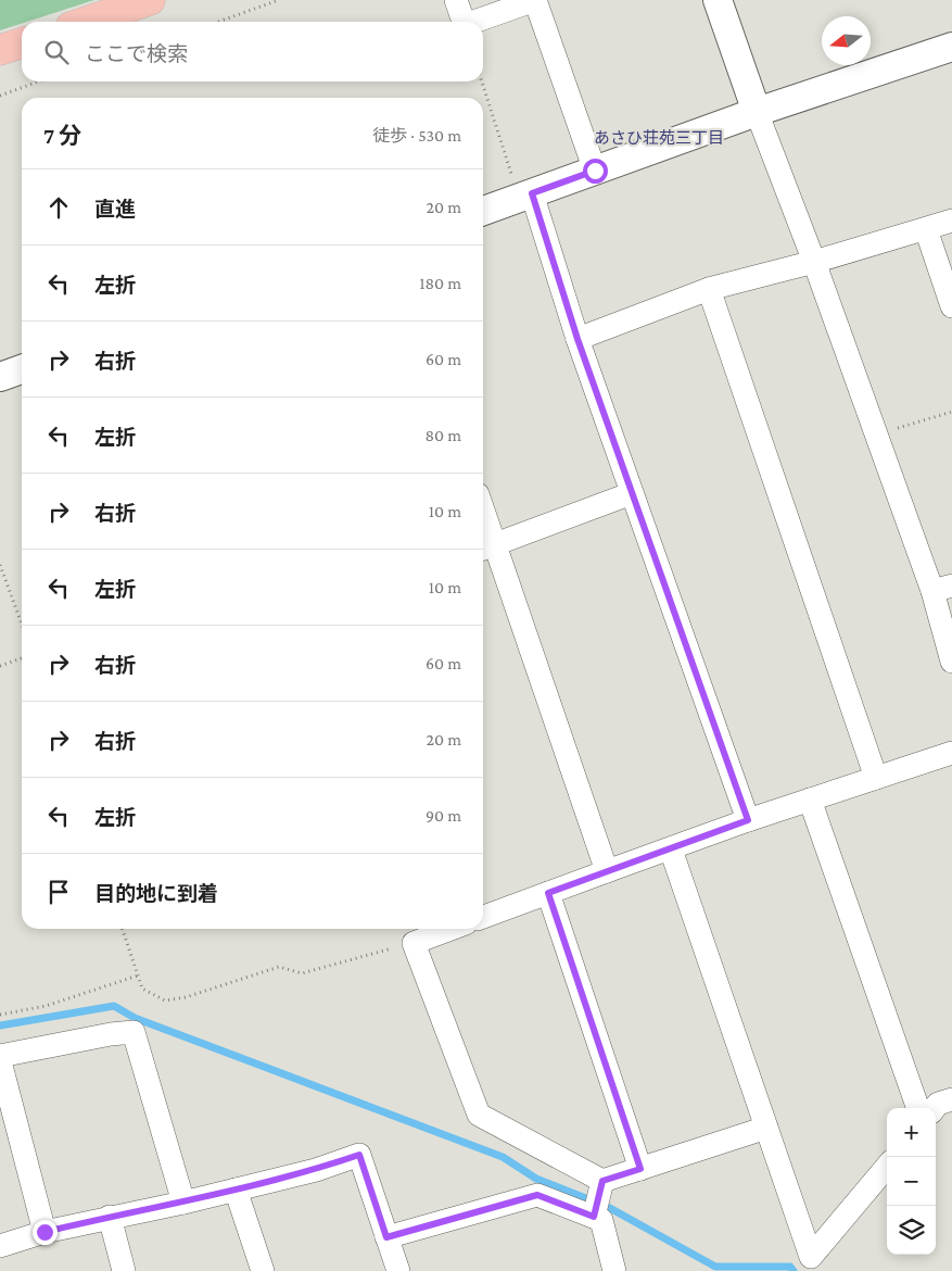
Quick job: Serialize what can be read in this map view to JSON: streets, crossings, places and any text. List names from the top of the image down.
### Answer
{
  "districts": ["あさひ荘苑三丁目"],
  "north": "left",
  "page": {
    "search": "ここで検索",
    "heading": ["7 分", "徒歩 · 530 m"],
    "list": [
      ["直進", "20 m"],
      ["左折", "180 m"],
      ["右折", "60 m"],
      ["左折", "80 m"],
      ["右折", "10 m"],
      ["左折", "10 m"],
      ["右折", "60 m"],
      ["右折", "20 m"],
      ["左折", "90 m"],
      "目的地に到着"
    ],
    "map_buttons": ["+", "−"]
  }
}
